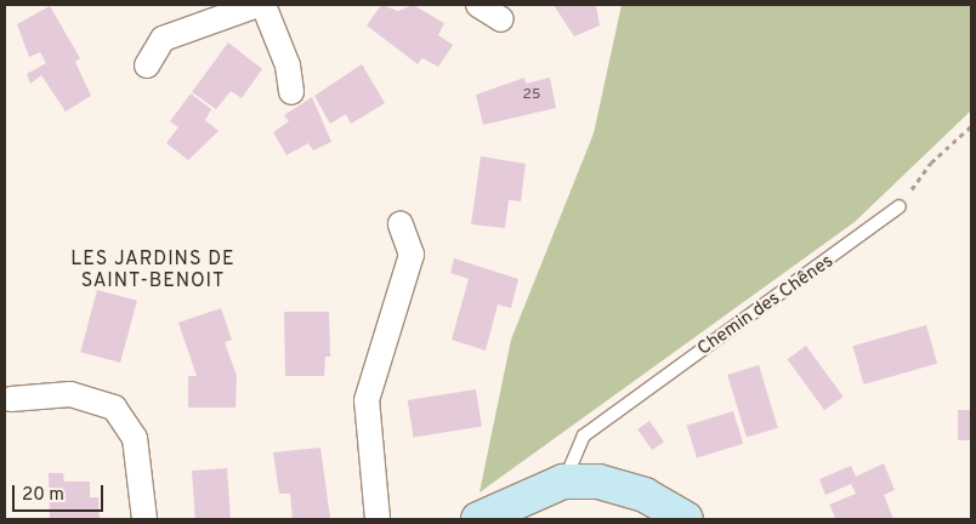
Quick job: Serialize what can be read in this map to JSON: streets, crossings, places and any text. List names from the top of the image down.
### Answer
{
  "streets": {
    "lane": ["Chemin des Chênes"]
  },
  "districts": ["LES JARDINS DE SAINT-BENOIT"],
  "house_numbers": ["25"],
  "scale_bar": "20 m"
}
